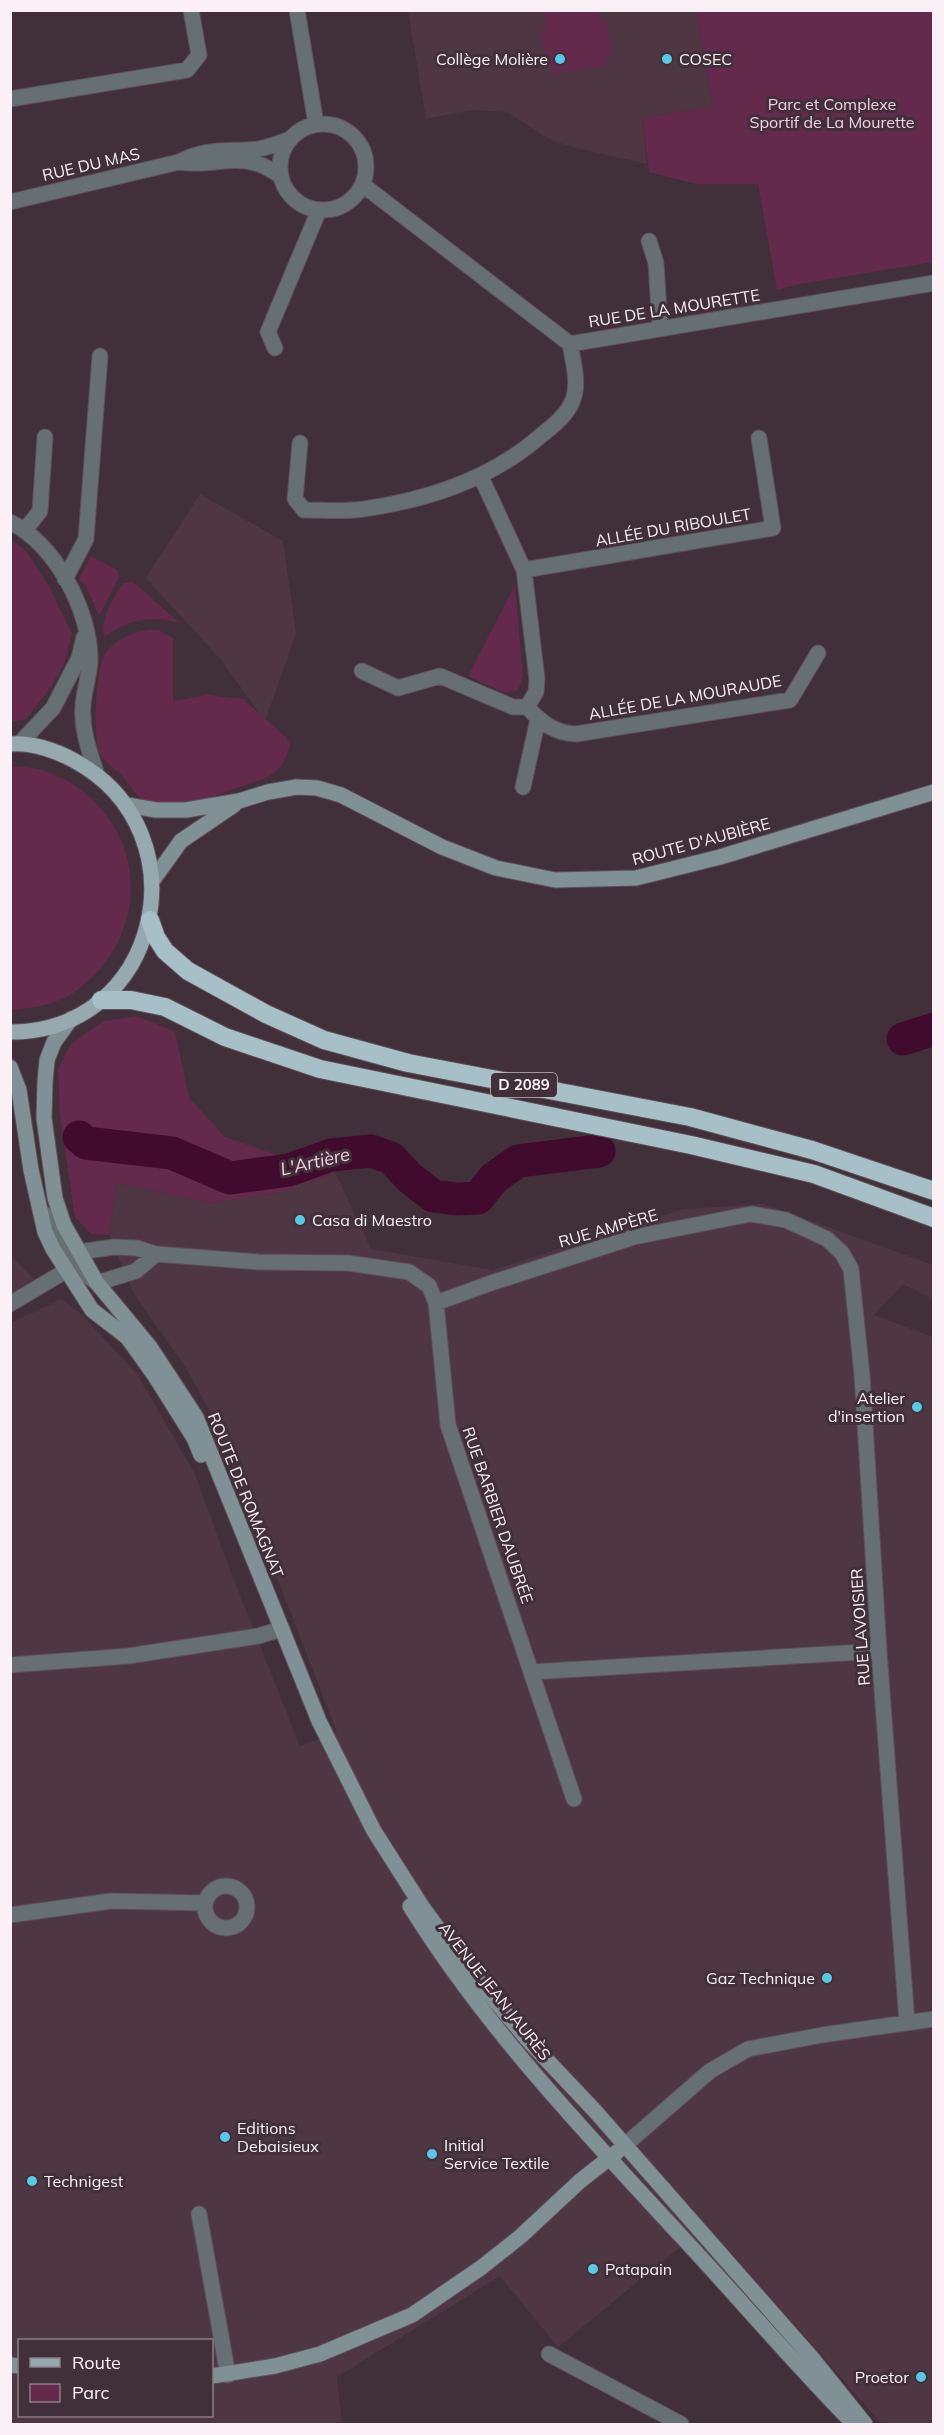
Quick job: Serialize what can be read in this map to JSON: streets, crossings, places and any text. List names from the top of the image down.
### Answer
{
  "streets": {
    "highway": ["D 2089"],
    "main road": ["ROUTE D'AUBIÈRE", "ROUTE DE ROMAGNAT", "AVENUE JEAN JAURÈS"],
    "street": [
      "RUE DU MAS",
      "RUE DE LA MOURETTE",
      "ALLÉE DU RIBOULET",
      "ALLÉE DE LA MOURAUDE",
      "RUE AMPÈRE",
      "RUE BARBIER DAUBRÉE",
      "RUE LAVOISIER"
    ]
  },
  "crossings": [
    ["RUE DU MAS", "RUE DE LA MOURETTE"],
    ["RUE AMPÈRE", "RUE BARBIER DAUBRÉE"],
    ["RUE AMPÈRE", "RUE LAVOISIER"],
    ["ROUTE DE ROMAGNAT", "RUE BARBIER DAUBRÉE"],
    ["ROUTE DE ROMAGNAT", "AVENUE JEAN JAURÈS"]
  ],
  "water": ["L'Artière"],
  "parks": ["Parc et Complexe Sportif de La Mourette"],
  "places": [
    "Collège Molière",
    "COSEC",
    "Casa di Maestro",
    "Atelier d'insertion",
    "Gaz Technique",
    "Editions Debaisieux",
    "Initial Service Textile",
    "Technigest",
    "Patapain",
    "Proetor"
  ],
  "legend": ["Route", "Parc"]
}
